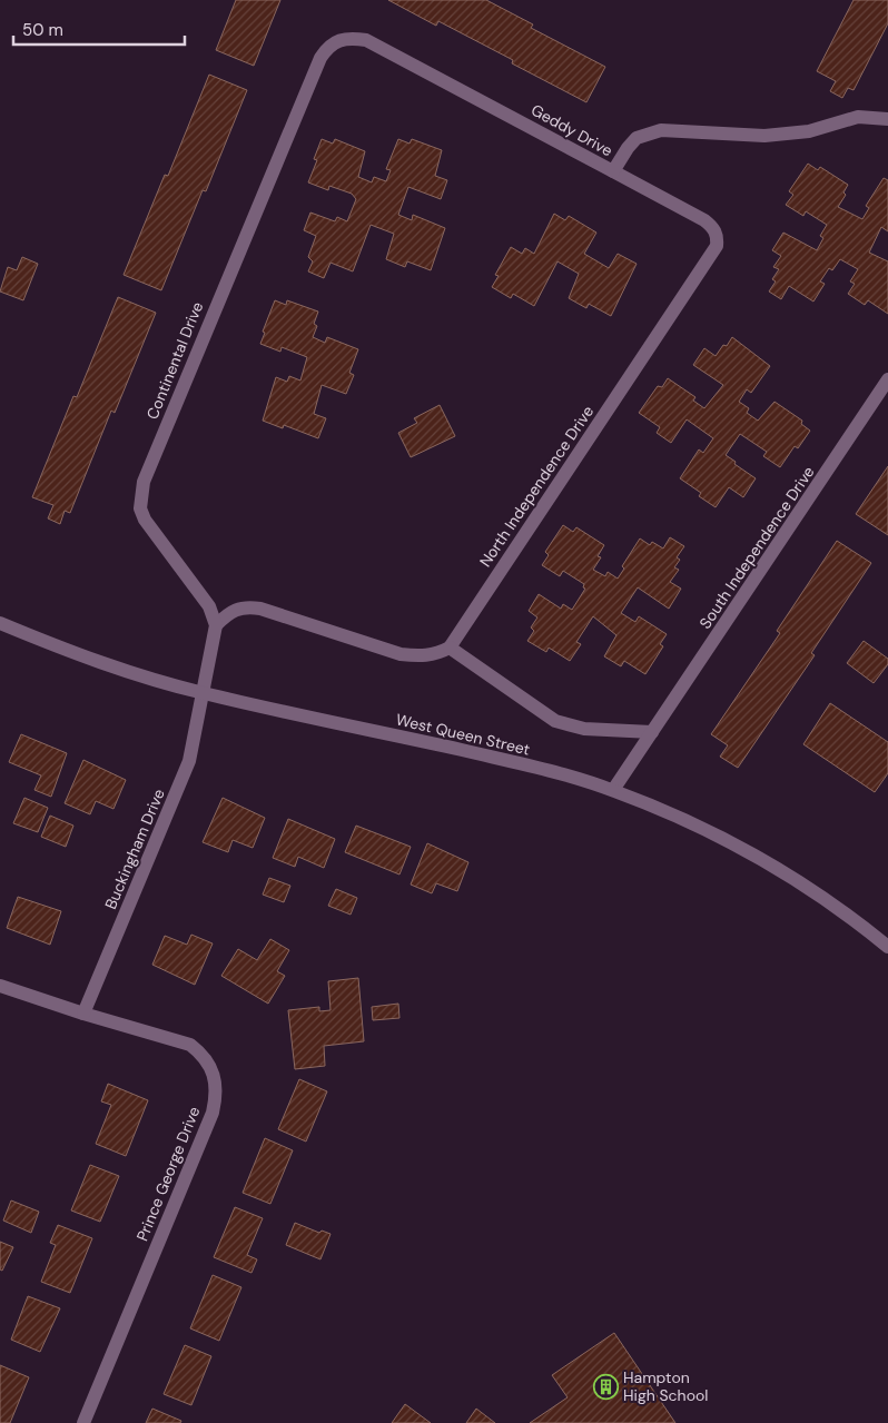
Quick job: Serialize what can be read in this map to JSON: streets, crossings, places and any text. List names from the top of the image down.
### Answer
{
  "streets": {
    "street": [
      "Geddy Drive",
      "Continental Drive",
      "North Independence Drive",
      "South Independence Drive",
      "West Queen Street",
      "Buckingham Drive",
      "Prince George Drive"
    ]
  },
  "crossings": [
    ["Geddy Drive", "Continental Drive"],
    ["Geddy Drive", "North Independence Drive"],
    ["South Independence Drive", "West Queen Street"],
    ["West Queen Street", "Buckingham Drive"],
    ["Buckingham Drive", "Prince George Drive"]
  ],
  "places": {
    "building": ["Hampton High School"]
  },
  "scale_bar": "50 m"
}
